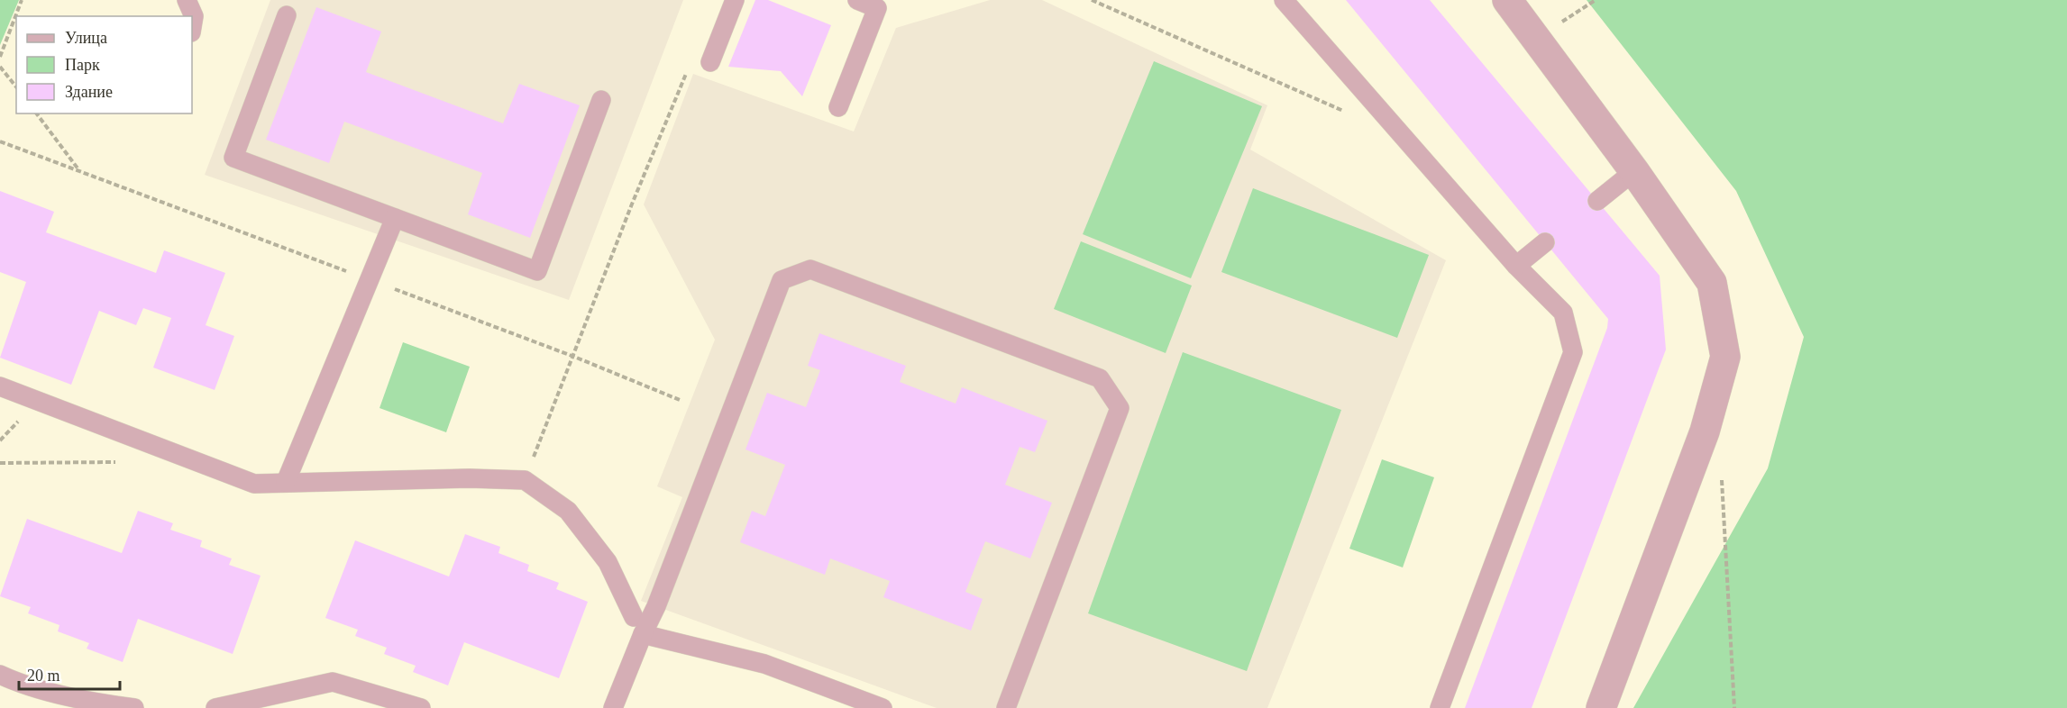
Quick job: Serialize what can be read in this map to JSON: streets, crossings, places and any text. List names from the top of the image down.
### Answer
{
  "legend": ["Улица", "Парк", "Здание"],
  "scale_bar": "20 m"
}
